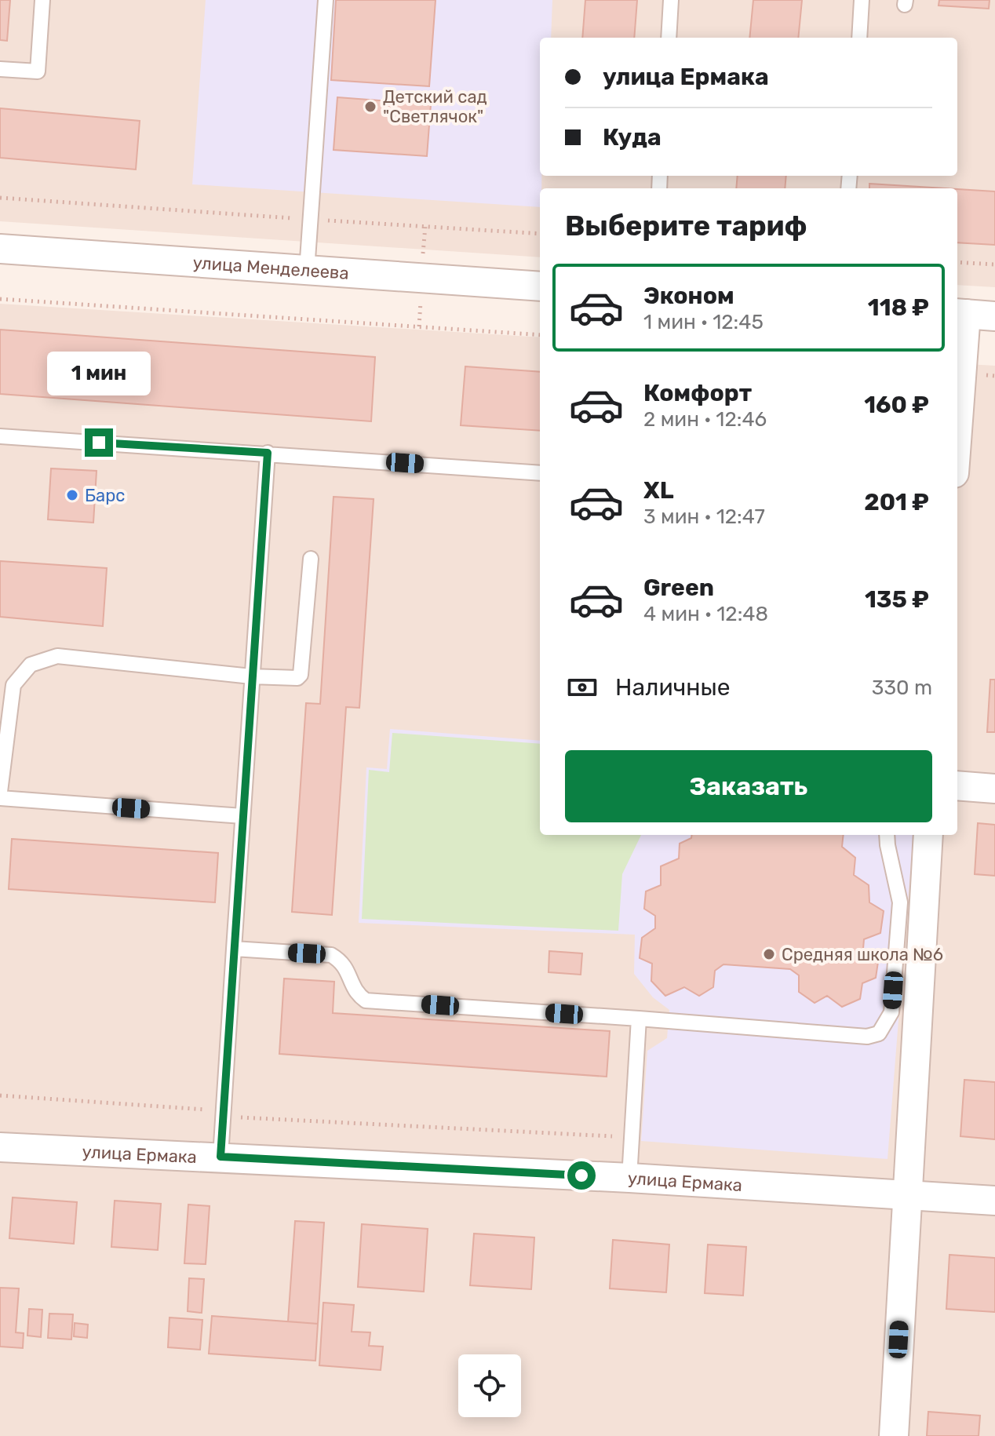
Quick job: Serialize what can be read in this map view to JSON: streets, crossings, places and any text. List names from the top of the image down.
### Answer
{
  "streets": {
    "street": ["улица Менделеева", "улица Ермака"]
  },
  "places": ["Детский сад \"Светлячок\"", "Барс", "Средняя школа №6"],
  "page": {
    "banner": ["улица Ермака", "Куда"],
    "heading": "Выберите тариф",
    "list": [
      {
        "name": "Эконом",
        "note": "1 мин · 12:45",
        "value": "118 ₽"
      },
      {
        "name": "Комфорт",
        "note": "2 мин · 12:46",
        "value": "160 ₽"
      },
      {
        "name": "XL",
        "note": "3 мин · 12:47",
        "value": "201 ₽"
      },
      {
        "name": "Green",
        "note": "4 мин · 12:48",
        "value": "135 ₽"
      }
    ],
    "bubble": "1 мин",
    "pay": ["Наличные", "330 m"],
    "buttons": "Заказать"
  }
}
